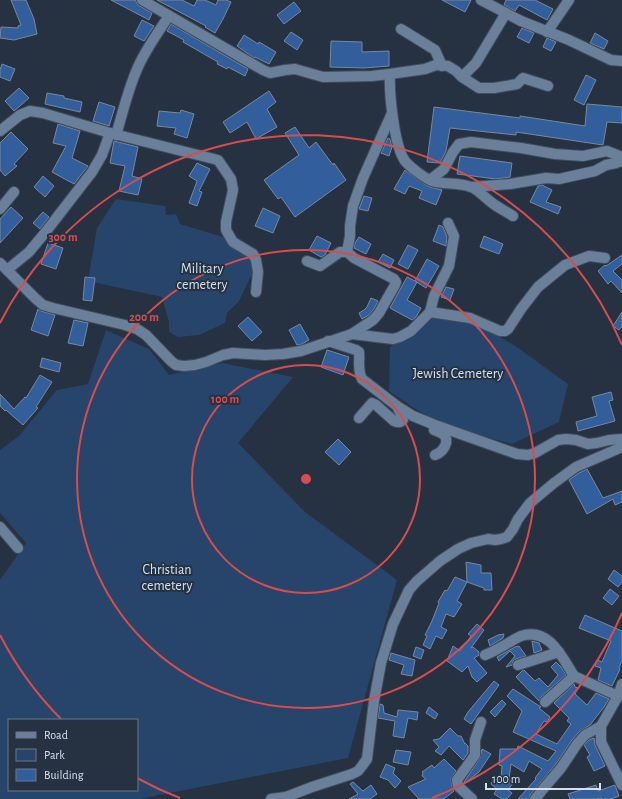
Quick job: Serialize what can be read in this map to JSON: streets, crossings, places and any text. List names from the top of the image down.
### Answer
{
  "parks": ["Military cemetery", "Jewish Cemetery", "Christian cemetery"],
  "legend": ["Road", "Park", "Building"],
  "scale_bar": "100 m",
  "rings": ["300 m", "200 m", "100 m"]
}
